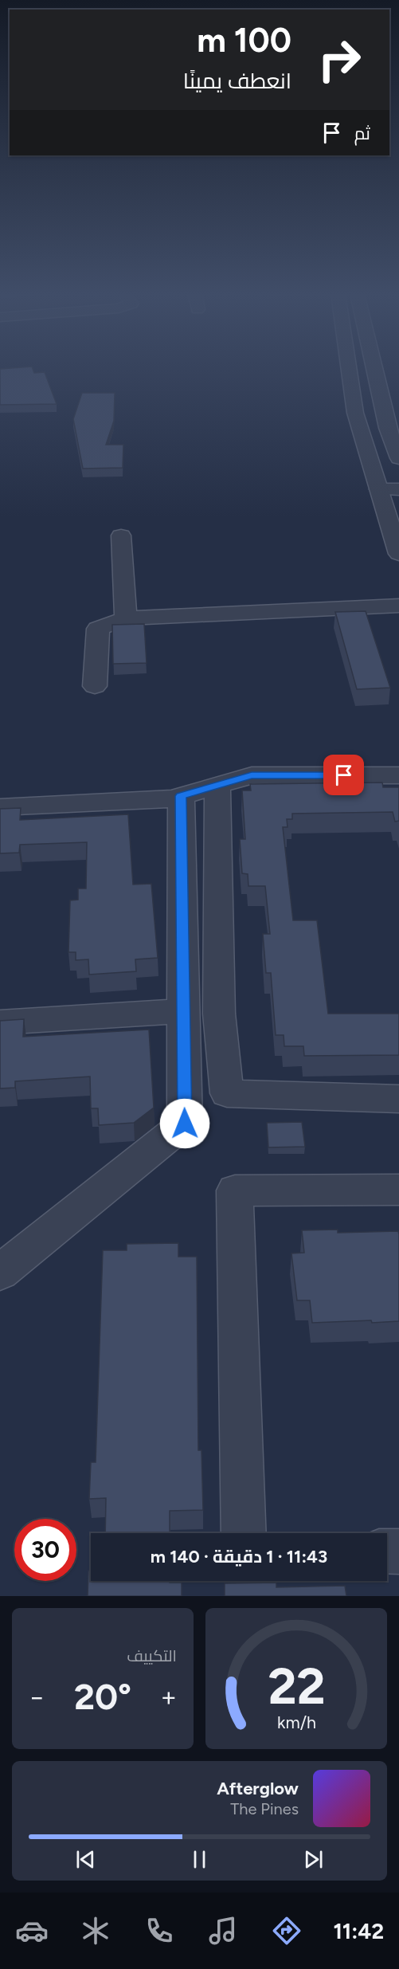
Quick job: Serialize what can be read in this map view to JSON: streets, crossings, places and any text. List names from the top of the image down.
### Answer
{
  "page": {
    "turn": ["100 m", "انعطف يمينًا"],
    "then": "ثم",
    "limit": "30",
    "trip": "11:43 · 1 دقيقة · 140 m",
    "tile": "التكييف",
    "heat": ["−", "20°", "+"],
    "song": ["Afterglow", "The Pines"],
    "tabs": "11:42",
    "gauge": ["22", "km/h"]
  }
}
